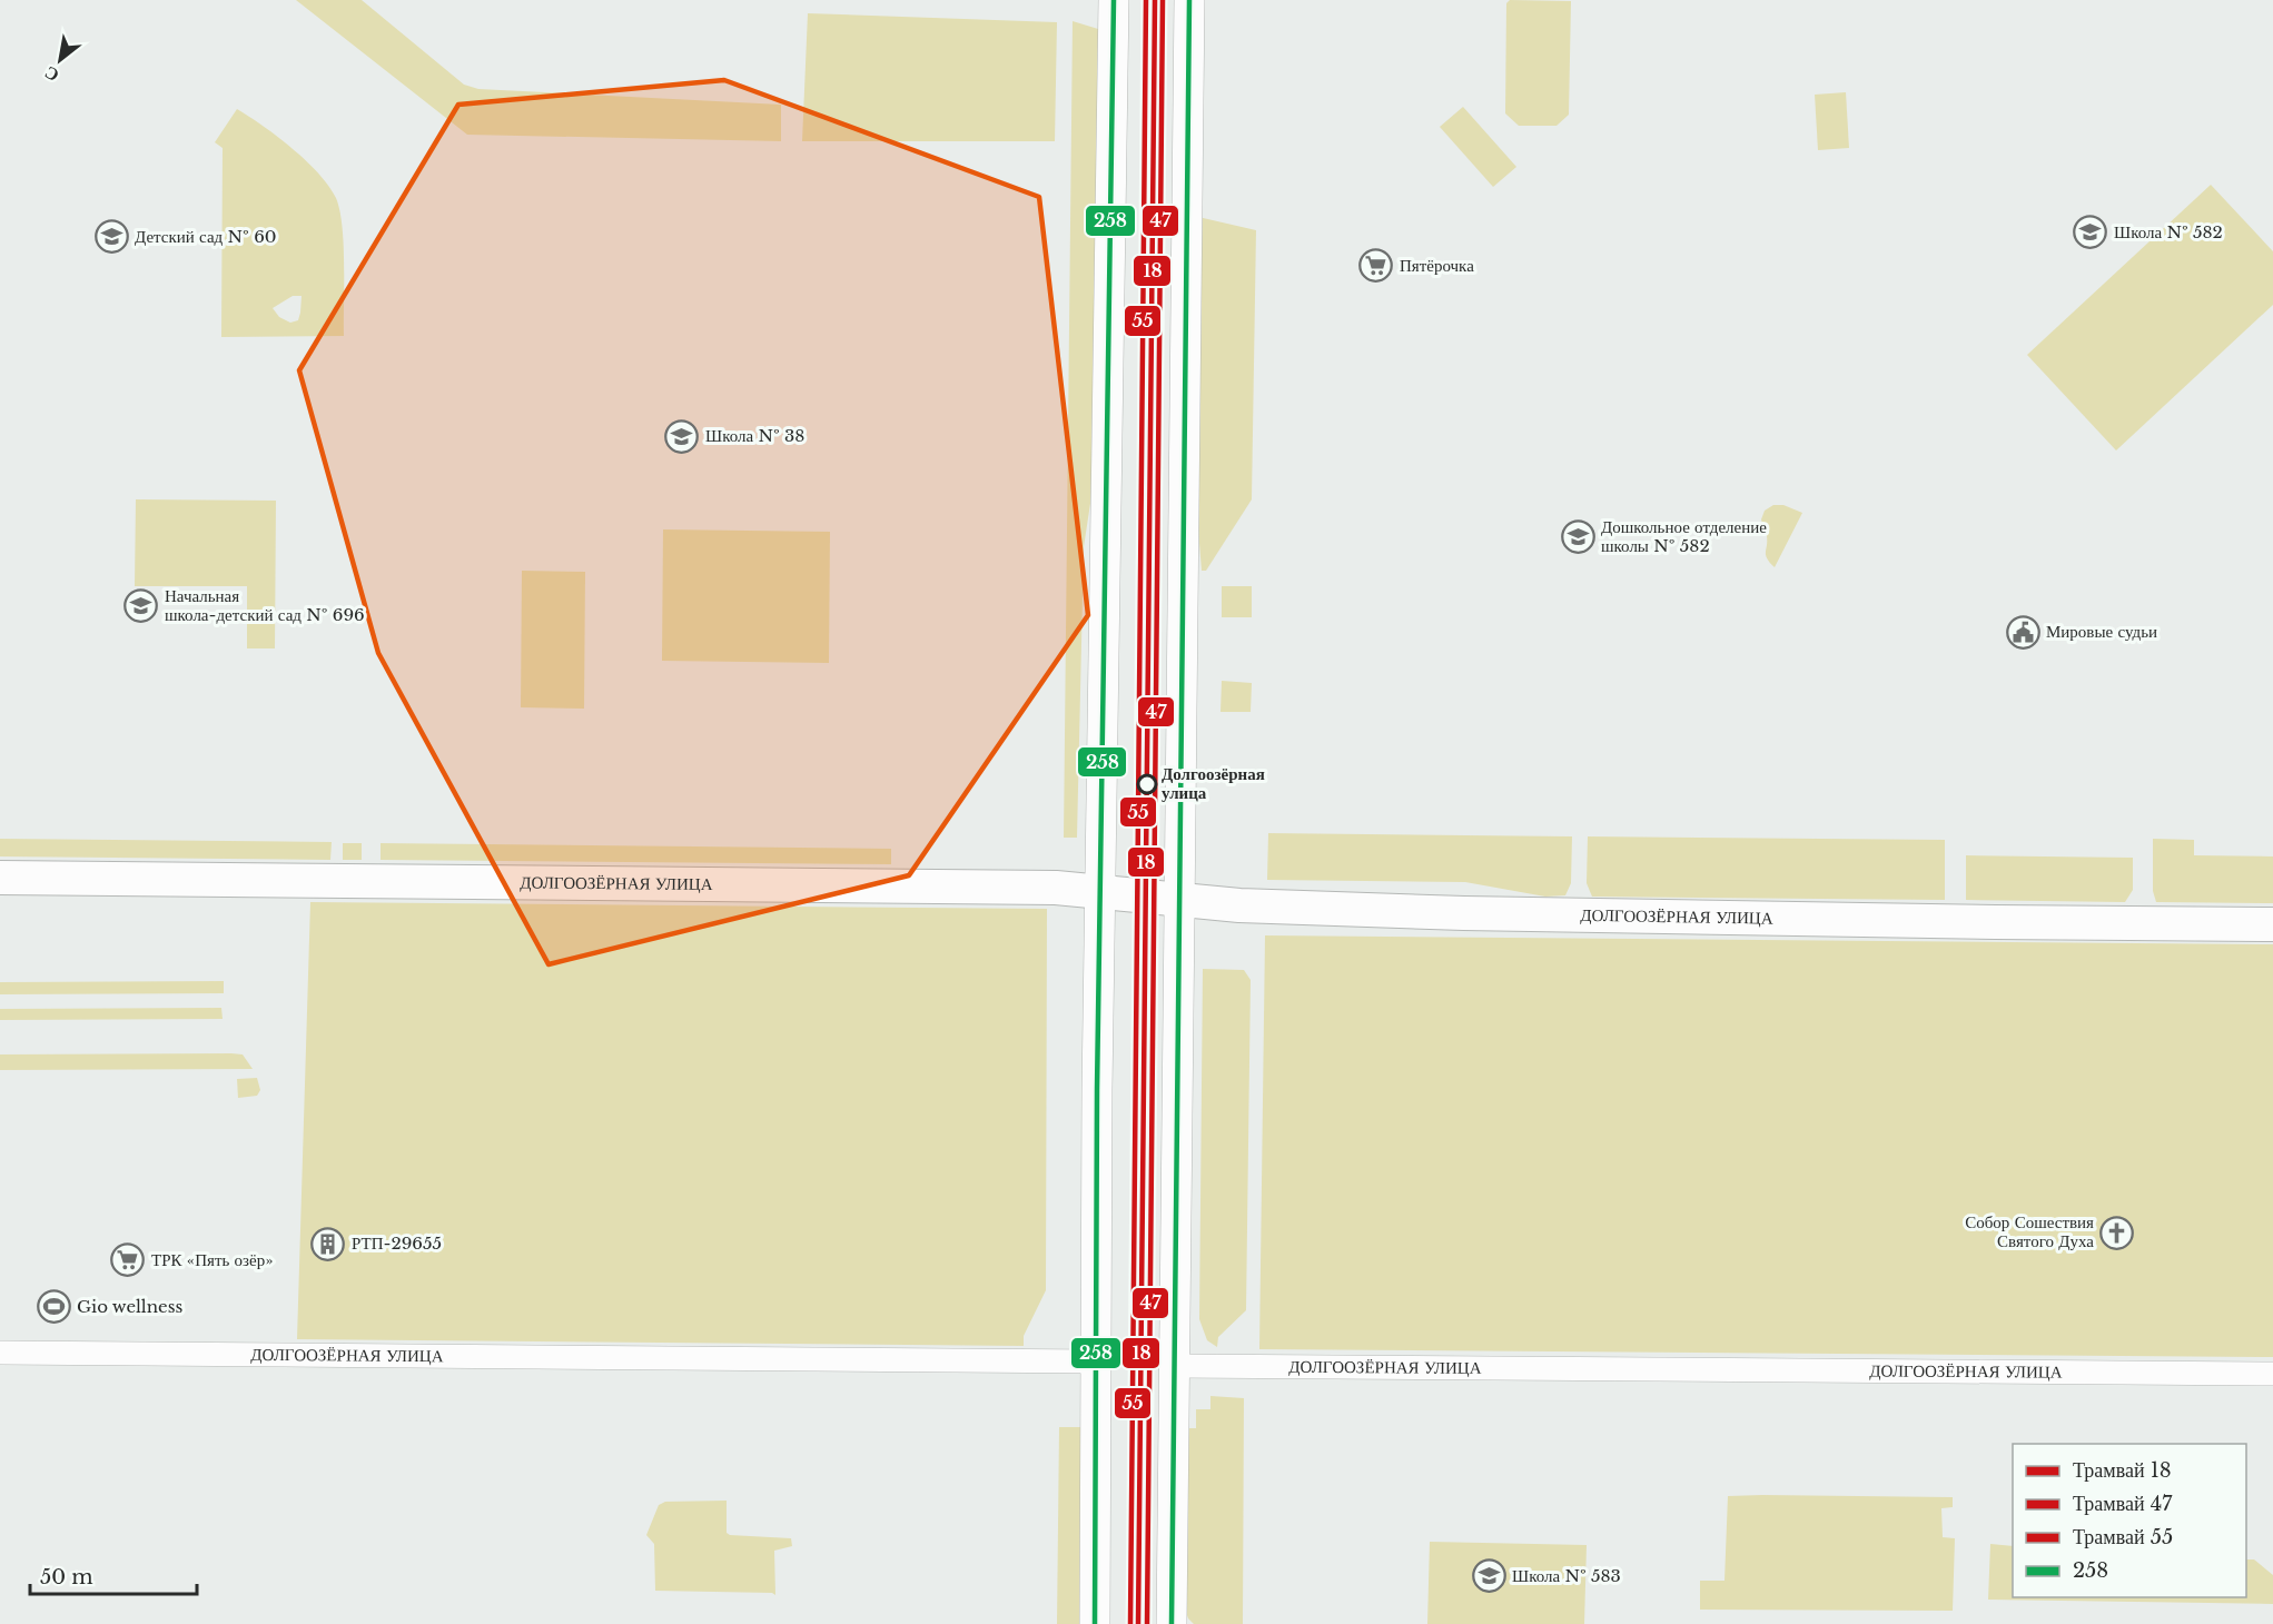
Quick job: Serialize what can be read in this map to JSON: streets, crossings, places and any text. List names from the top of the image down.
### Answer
{
  "streets": {
    "main road": ["ДОЛГООЗЁРНАЯ УЛИЦА"]
  },
  "places": {
    "school or university": [
      "Школа № 582",
      "Детский сад № 60",
      "Школа № 38",
      "Дошкольное отделение школы № 582",
      "Начальная школа-детский сад № 696",
      "Школа № 583"
    ],
    "supermarket": ["Пятёрочка", "ТРК «Пять озёр»"],
    "public building": ["Мировые судьи"],
    "other": ["Долгоозёрная улица"],
    "church": ["Собор Сошествия Святого Духа"],
    "building": ["РТП-29655"],
    "sports": ["Gio wellness"]
  },
  "lines": [
    "tram line 18",
    "tram line 47",
    "tram line 55",
    "transit line 258"
  ],
  "legend": [
    "Трамвай 18",
    "Трамвай 47",
    "Трамвай 55",
    "258"
  ],
  "scale_bar": "50 m",
  "north": "bottom left"
}
